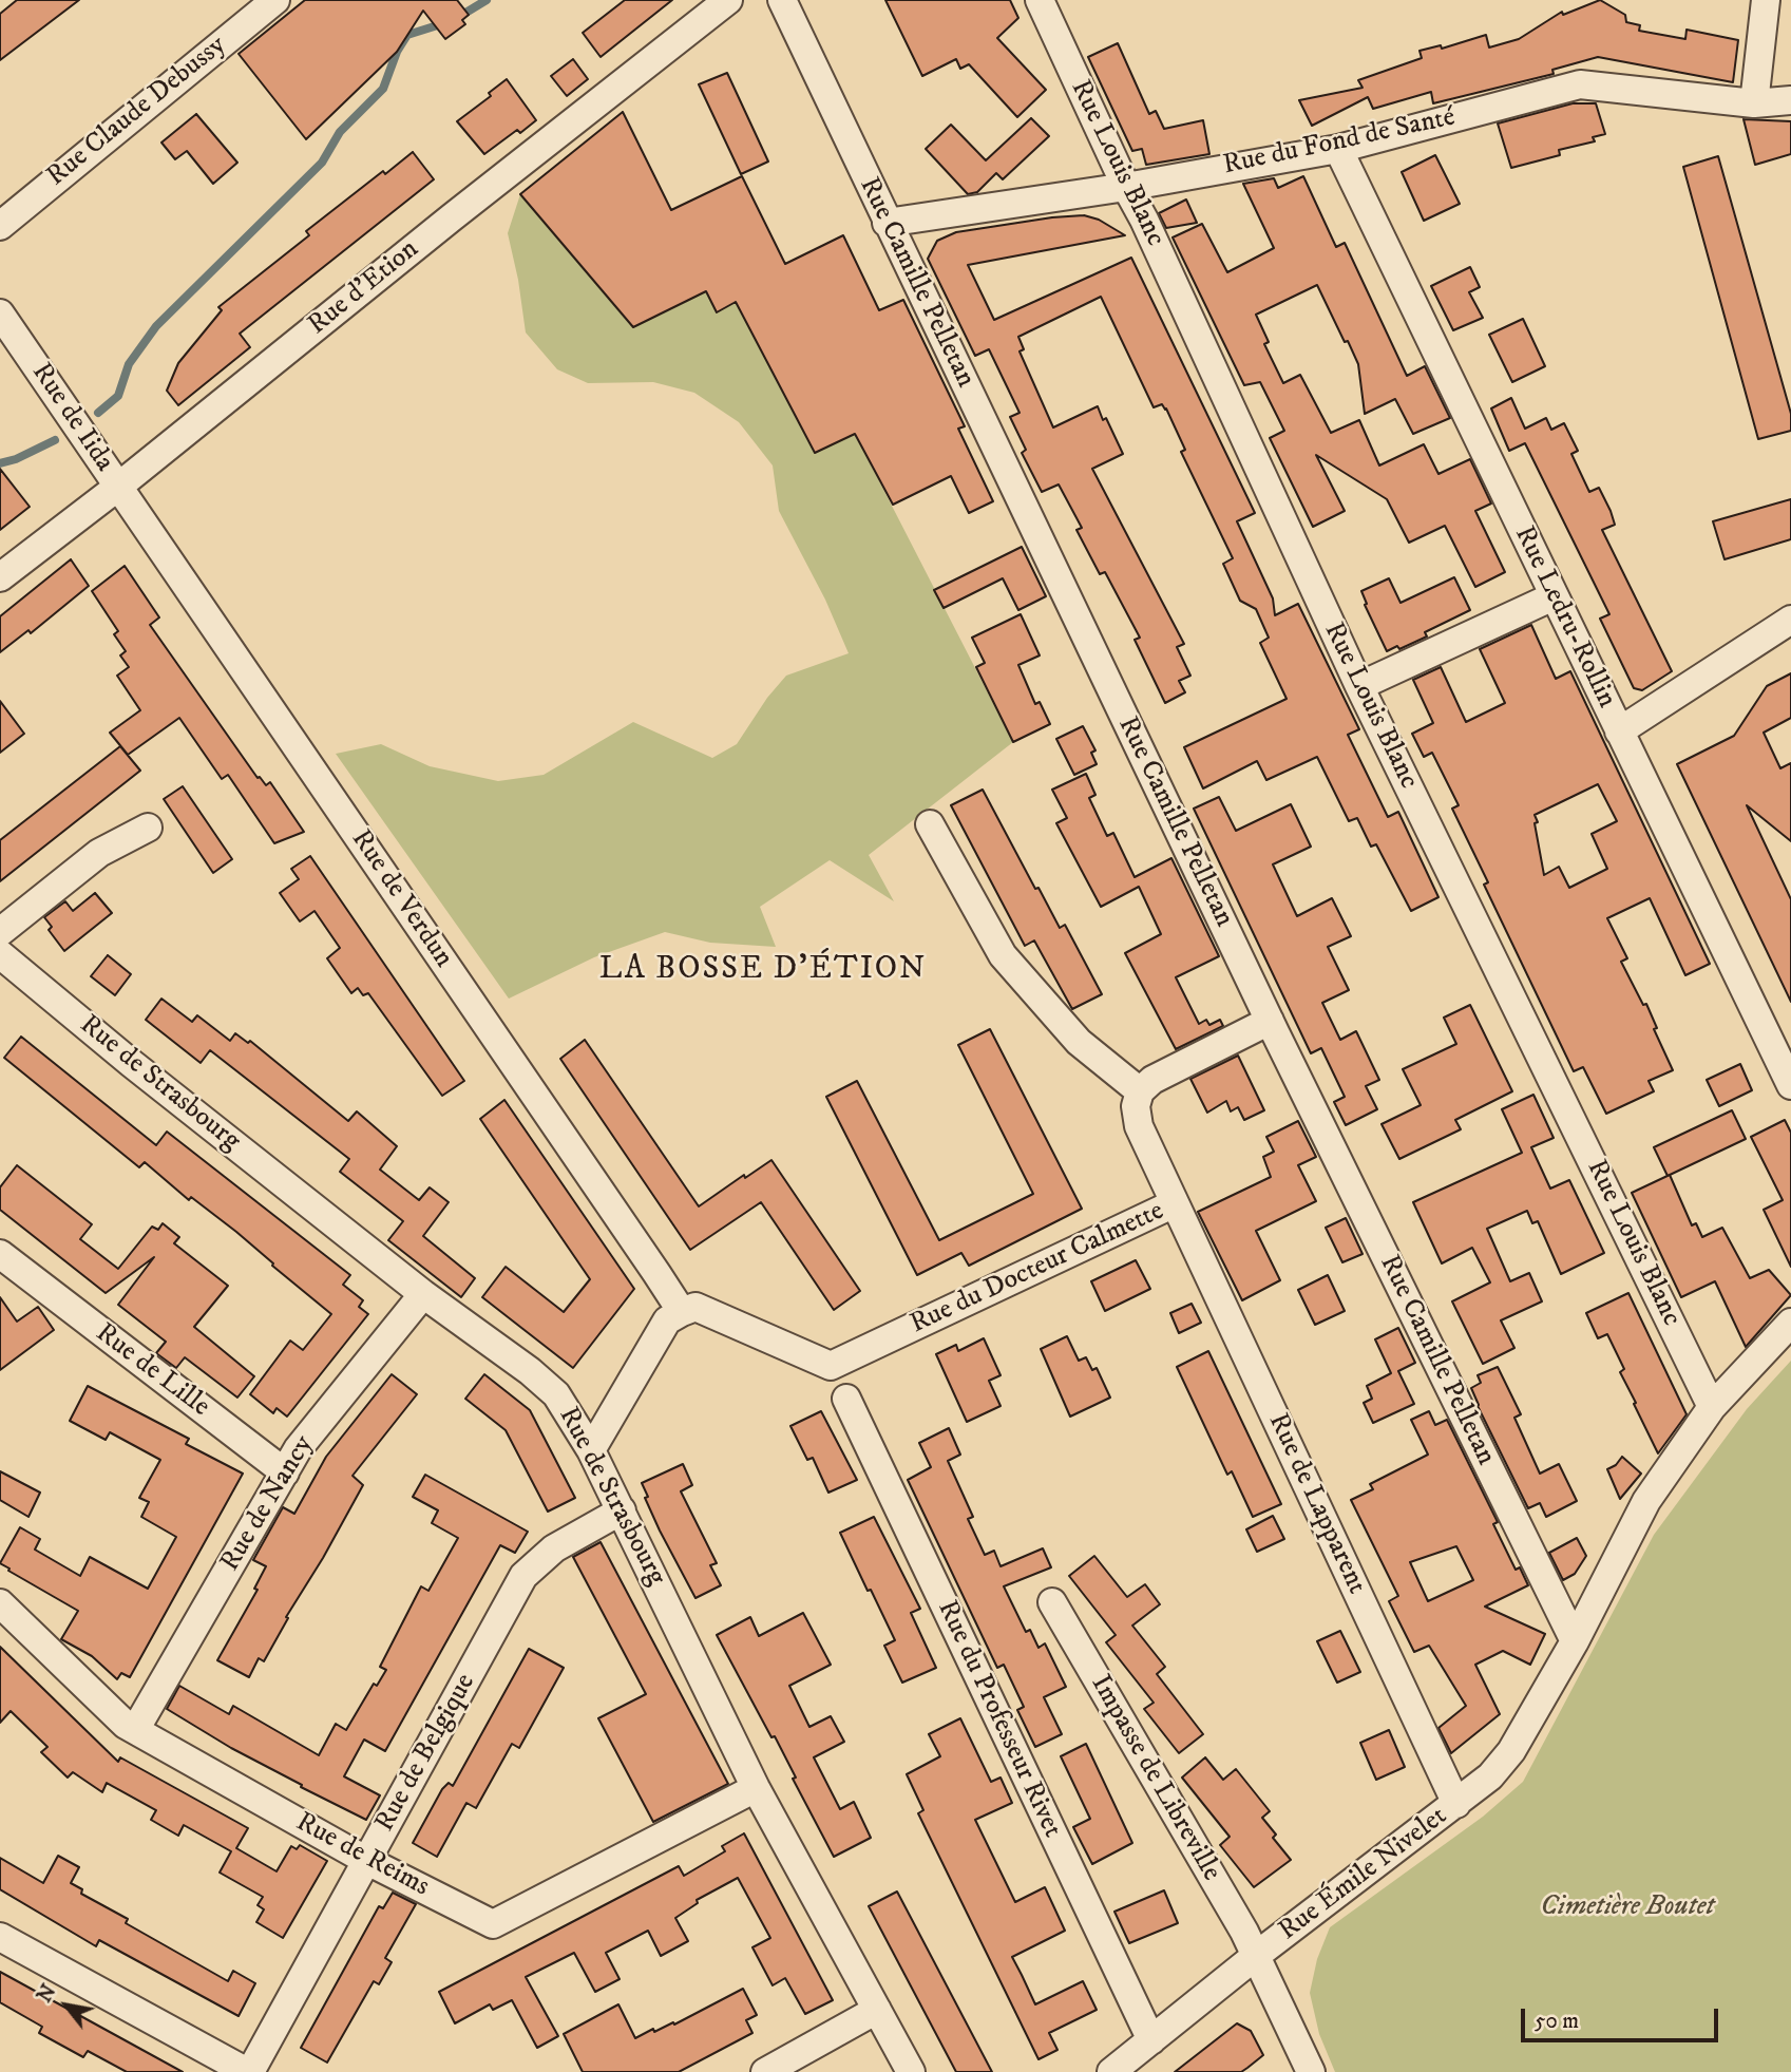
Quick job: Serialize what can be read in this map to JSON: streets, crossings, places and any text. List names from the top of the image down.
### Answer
{
  "streets": {
    "street": [
      "Rue Claude Debussy",
      "Rue du Fond de Santé",
      "Rue Louis Blanc",
      "Rue Camille Pelletan",
      "Rue d'Etion",
      "Rue de Iida",
      "Rue Ledru-Rollin",
      "Rue de Verdun",
      "Rue de Strasbourg",
      "Rue du Docteur Calmette",
      "Rue de Lille",
      "Rue de Nancy",
      "Rue de Lapparent",
      "Rue du Professeur Rivet",
      "Rue de Belgique",
      "Impasse de Libreville",
      "Rue de Reims",
      "Rue Émile Nivelet"
    ]
  },
  "crossings": [
    ["Rue du Fond de Santé", "Rue Louis Blanc"],
    ["Rue du Fond de Santé", "Rue Camille Pelletan"],
    ["Rue du Fond de Santé", "Rue Ledru-Rollin"],
    ["Rue Louis Blanc", "Rue Émile Nivelet"],
    ["Rue Camille Pelletan", "Rue Émile Nivelet"],
    ["Rue d'Etion", "Rue de Iida"],
    ["Rue d'Etion", "Rue de Verdun"],
    ["Rue de Iida", "Rue de Verdun"],
    ["Rue de Verdun", "Rue du Docteur Calmette"],
    ["Rue de Strasbourg", "Rue de Nancy"],
    ["Rue de Strasbourg", "Rue de Belgique"],
    ["Rue de Strasbourg", "Rue de Reims"],
    ["Rue du Docteur Calmette", "Rue de Lapparent"],
    ["Rue de Lille", "Rue de Nancy"],
    ["Rue de Nancy", "Rue de Reims"],
    ["Rue de Lapparent", "Rue Émile Nivelet"],
    ["Rue du Professeur Rivet", "Rue Émile Nivelet"],
    ["Rue de Belgique", "Rue de Reims"],
    ["Impasse de Libreville", "Rue Émile Nivelet"]
  ],
  "districts": ["LA BOSSE D'ÉTION"],
  "parks": ["Cimetière Boutet"],
  "scale_bar": "50 m",
  "north": "top left"
}
